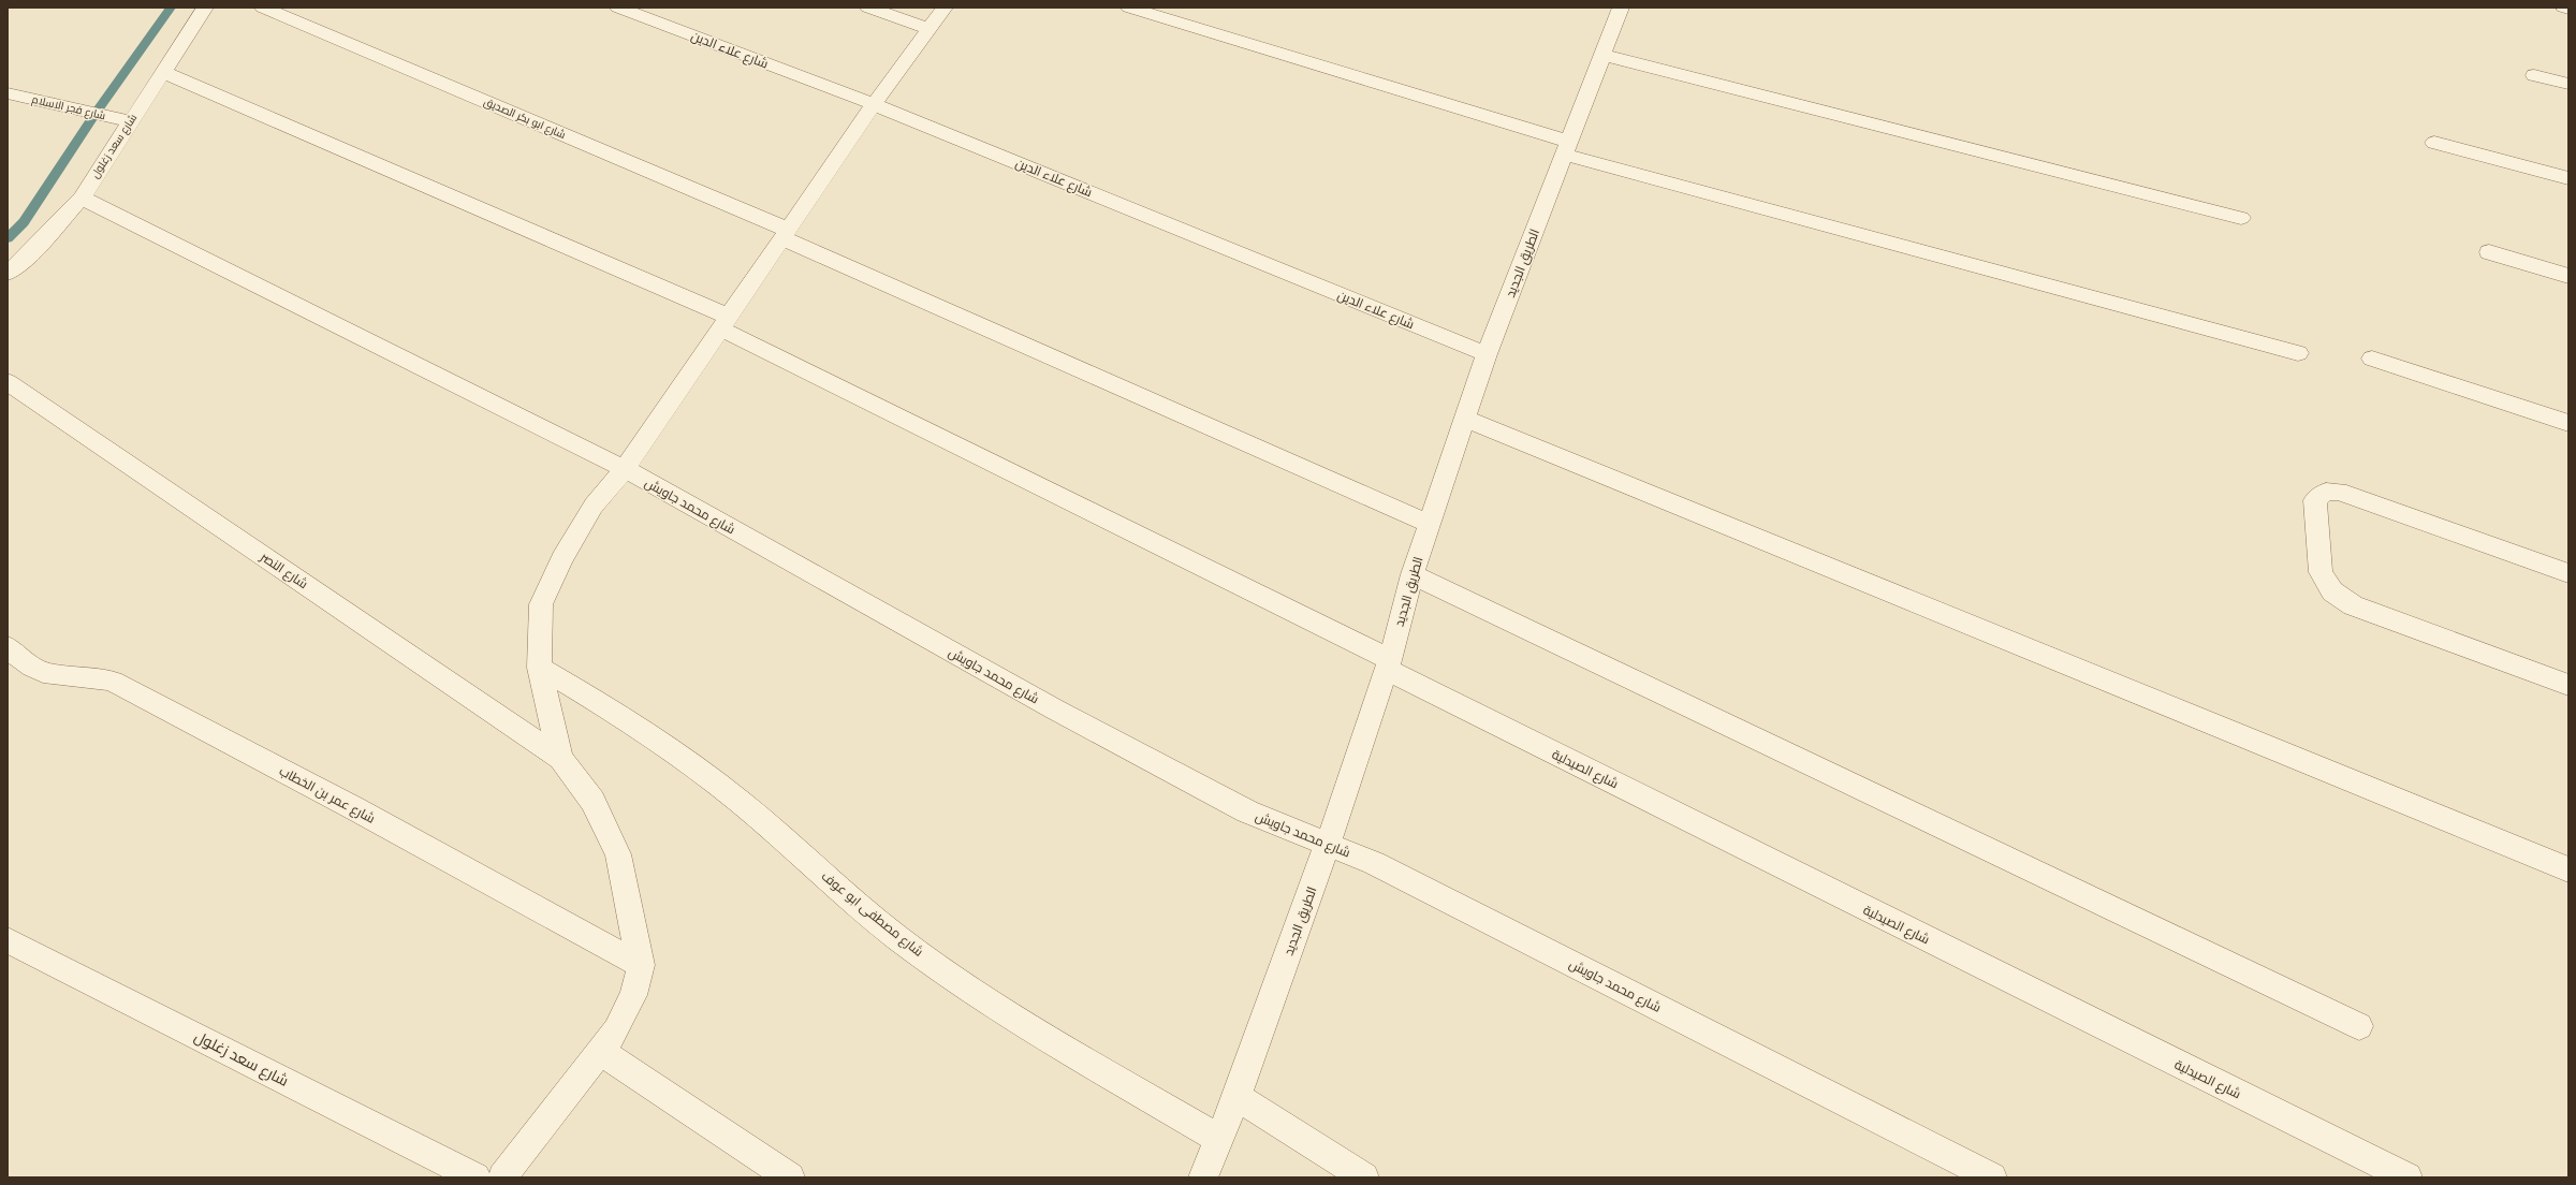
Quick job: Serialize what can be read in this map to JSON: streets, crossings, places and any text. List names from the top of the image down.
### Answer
{
  "streets": {
    "street": [
      "شارع علاء الدين",
      "شارع فجر الاسلام",
      "شارع ابو بكر الصديق",
      "شارع سعد زغلول",
      "الطريق الجديد",
      "شارع محمد جاويش",
      "شارع النصر",
      "شارع الصيدلية",
      "شارع عمر بن الخطاب",
      "شارع مصطفى ابو عوف"
    ]
  },
  "crossings": [
    ["شارع علاء الدين", "الطريق الجديد"],
    ["شارع فجر الاسلام", "شارع سعد زغلول"],
    ["شارع ابو بكر الصديق", "الطريق الجديد"],
    ["شارع سعد زغلول", "شارع محمد جاويش"],
    ["شارع سعد زغلول", "شارع الصيدلية"],
    ["الطريق الجديد", "شارع محمد جاويش"],
    ["الطريق الجديد", "شارع الصيدلية"],
    ["الطريق الجديد", "شارع مصطفى ابو عوف"]
  ]
}
